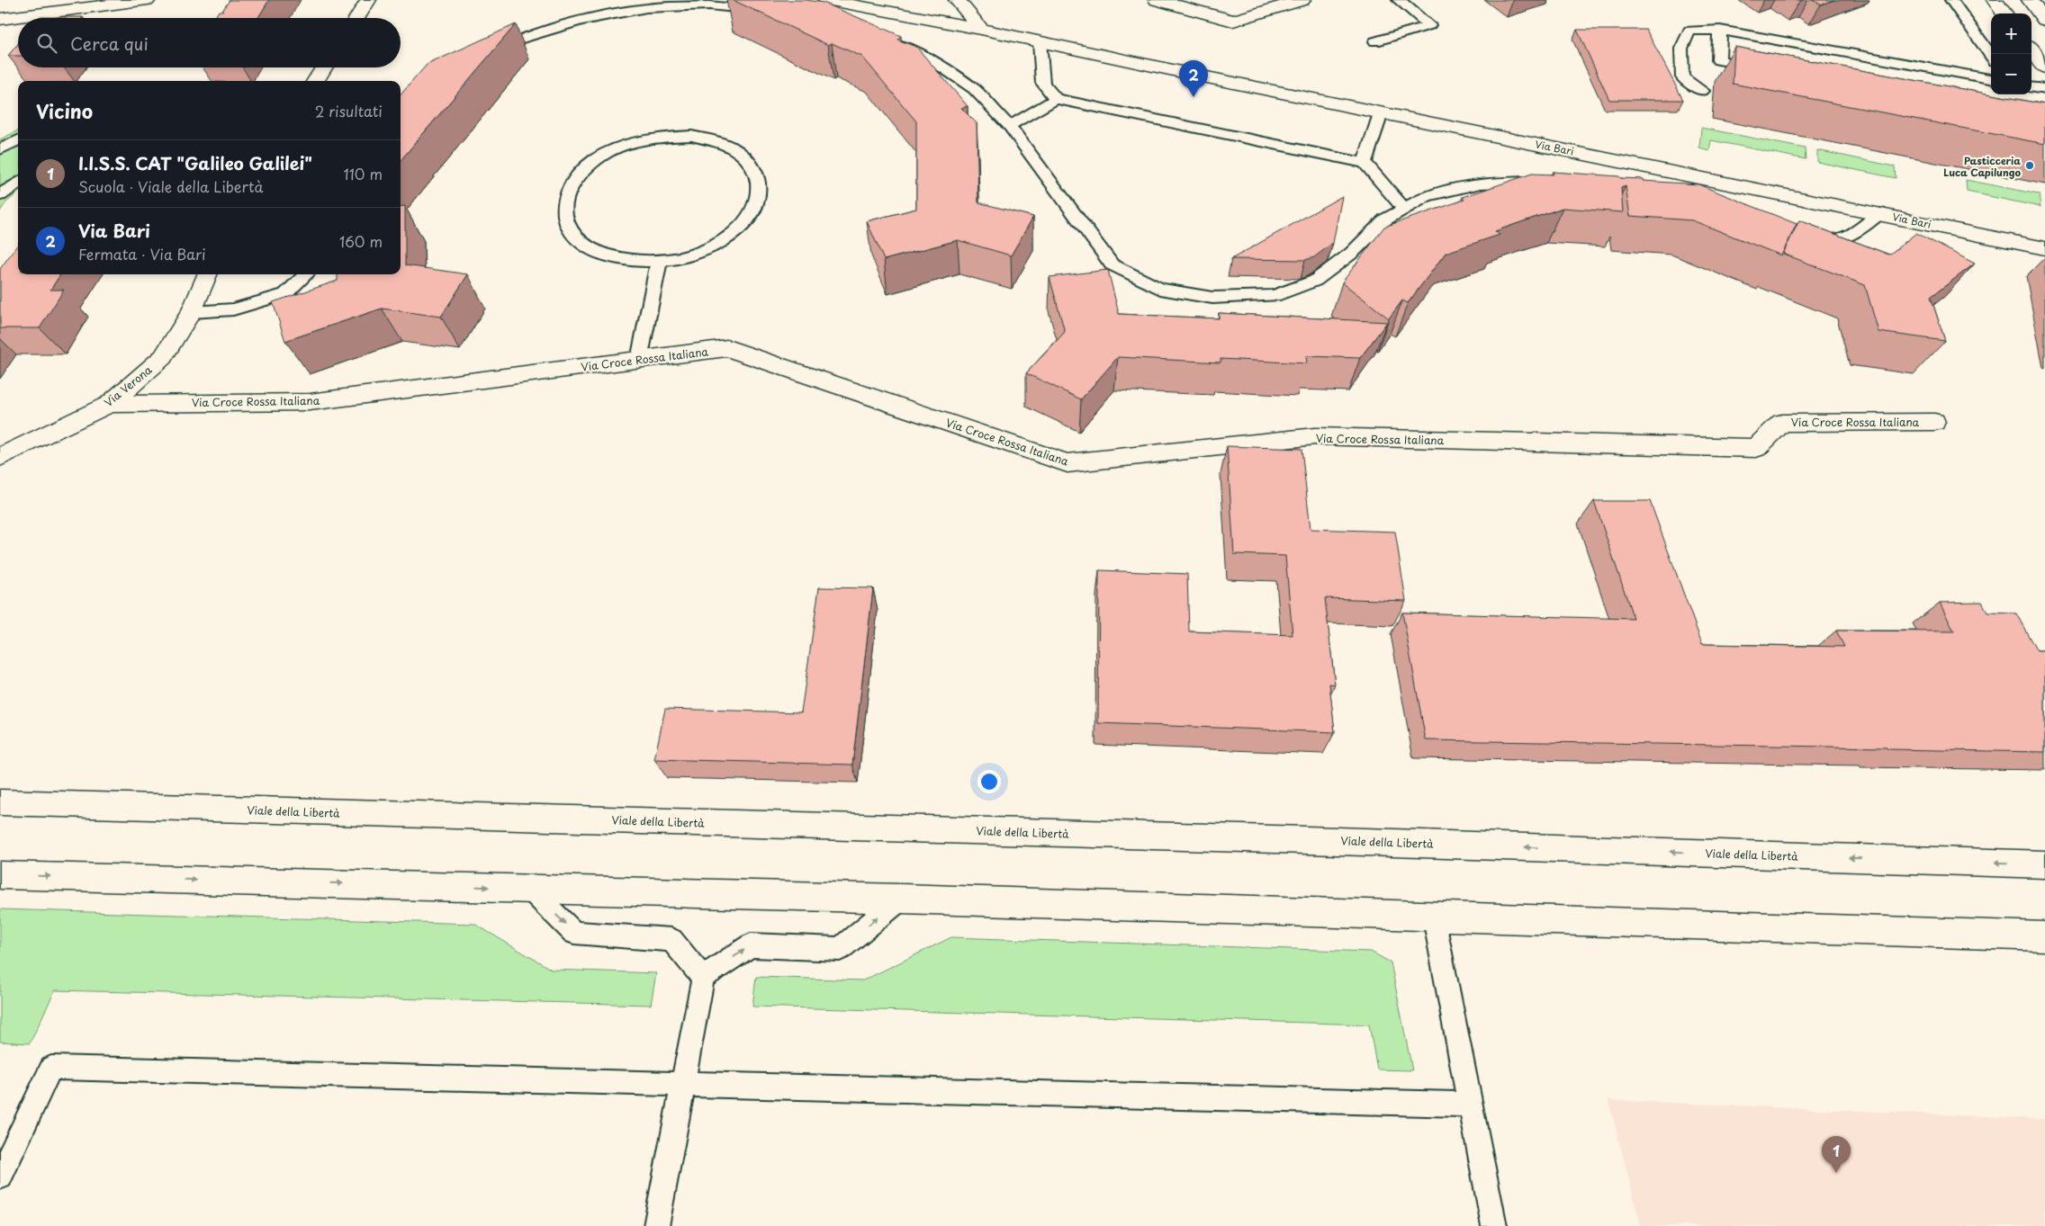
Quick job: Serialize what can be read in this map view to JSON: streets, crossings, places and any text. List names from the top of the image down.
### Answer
{
  "streets": {
    "street": [
      "Via Bari",
      "Via Croce Rossa Italiana",
      "Via Verona",
      "Viale della Libertà"
    ]
  },
  "crossings": [
    ["Via Croce Rossa Italiana", "Via Verona"]
  ],
  "places": ["Pasticceria Luca Capilungo"],
  "page": {
    "map_buttons": ["+", "−"],
    "search": "Cerca qui",
    "pins": ["2", "1"],
    "heading": ["Vicino", "2 risultati"],
    "list": [
      {
        "mark": "1",
        "name": "I.I.S.S. CAT \"Galileo Galilei\"",
        "note": "Scuola · Viale della Libertà",
        "value": "110 m"
      },
      {
        "mark": "2",
        "name": "Via Bari",
        "note": "Fermata · Via Bari",
        "value": "160 m"
      }
    ]
  }
}
